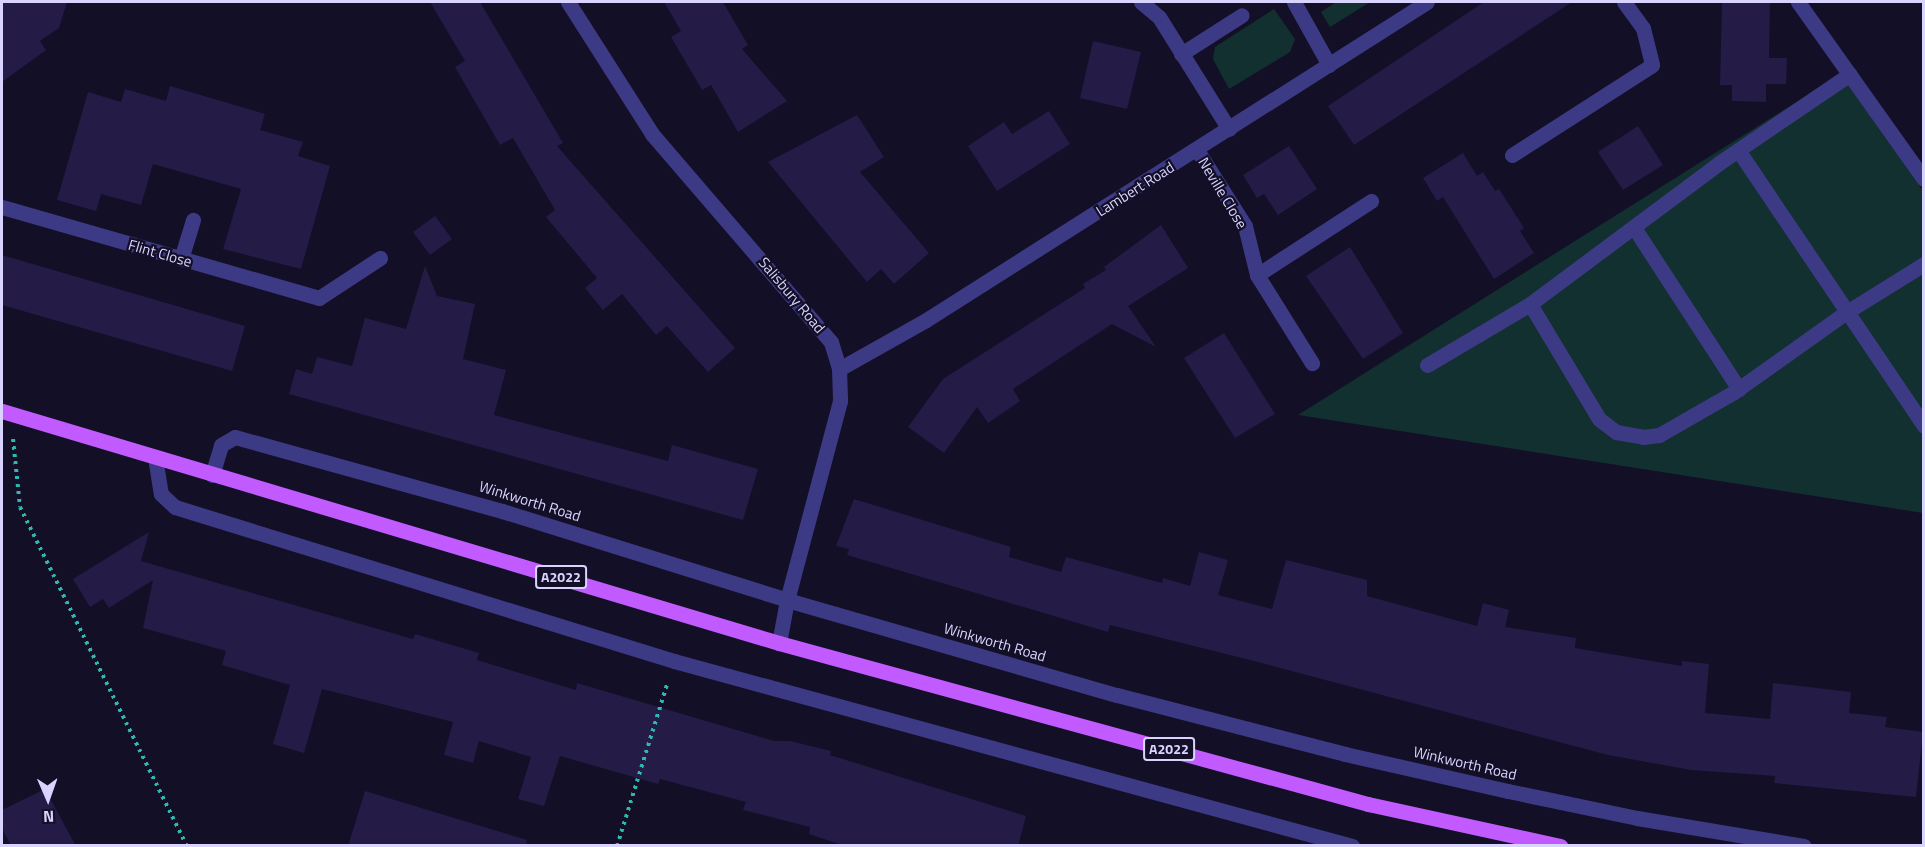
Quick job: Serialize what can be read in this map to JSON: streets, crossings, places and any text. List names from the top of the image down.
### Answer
{
  "streets": {
    "main road": ["A2022"],
    "street": [
      "Lambert Road",
      "Neville Close",
      "Flint Close",
      "Salisbury Road",
      "Winkworth Road"
    ]
  },
  "crossings": [
    ["Lambert Road", "Neville Close"],
    ["Lambert Road", "Salisbury Road"],
    ["Salisbury Road", "Winkworth Road"],
    ["Salisbury Road", "A2022"],
    ["Winkworth Road", "A2022"]
  ],
  "north": "bottom"
}
